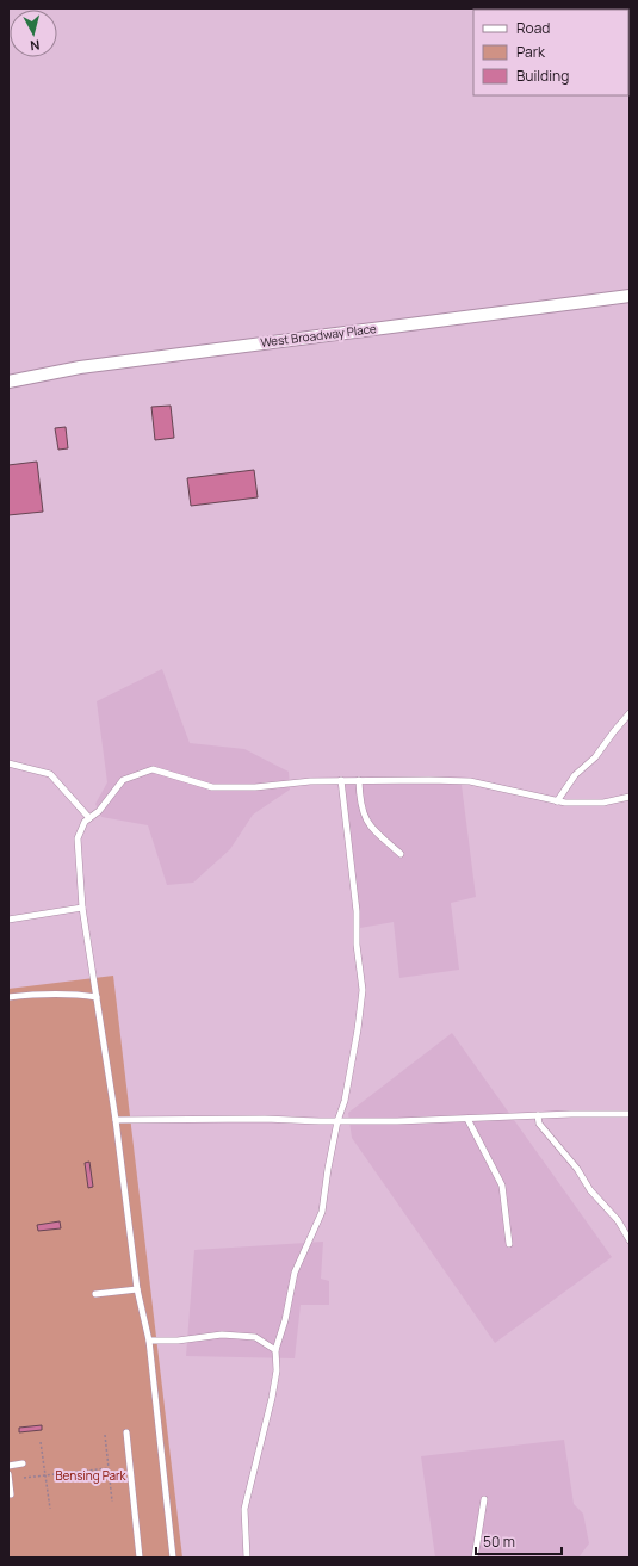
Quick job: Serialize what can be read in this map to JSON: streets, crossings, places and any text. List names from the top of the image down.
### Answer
{
  "streets": {
    "street": ["West Broadway Place"]
  },
  "parks": ["Bensing Park"],
  "legend": ["Road", "Park", "Building"],
  "scale_bar": "50 m",
  "north": "bottom"
}
